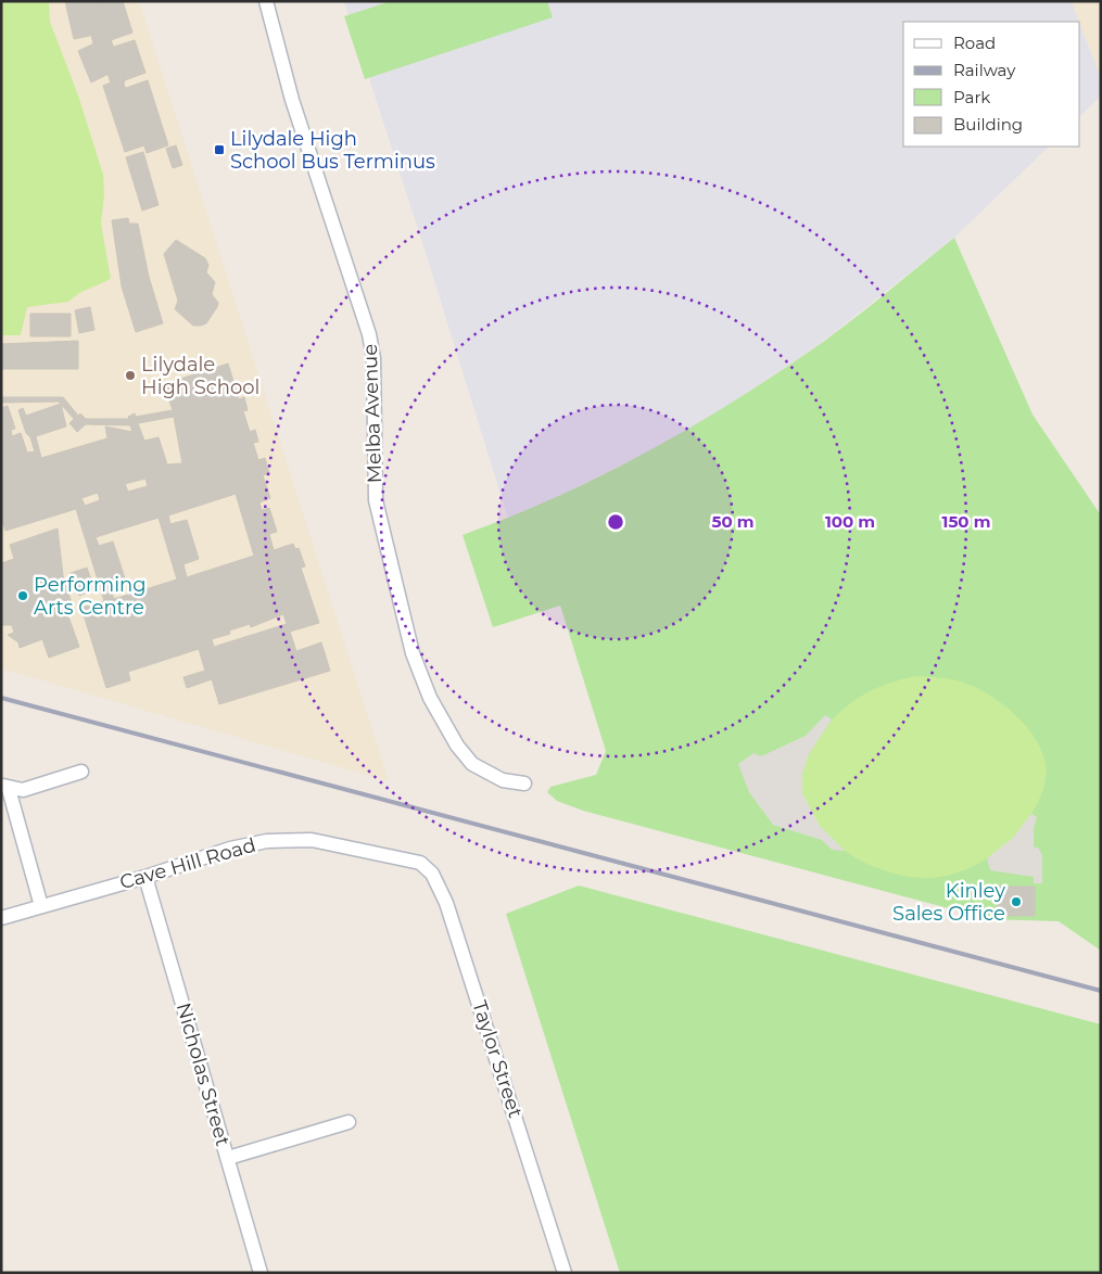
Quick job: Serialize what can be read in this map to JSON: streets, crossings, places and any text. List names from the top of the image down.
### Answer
{
  "streets": {
    "street": [
      "Melba Avenue",
      "Cave Hill Road",
      "Taylor Street",
      "Nicholas Street"
    ]
  },
  "crossings": [
    ["Cave Hill Road", "Taylor Street"],
    ["Cave Hill Road", "Nicholas Street"]
  ],
  "places": {
    "transit": ["Lilydale High School Bus Terminus"],
    "other": ["Lilydale High School", "Performing Arts Centre", "Kinley Sales Office"]
  },
  "legend": [
    "Road",
    "Railway",
    "Park",
    "Building"
  ],
  "rings": ["50 m", "100 m", "150 m"]
}
